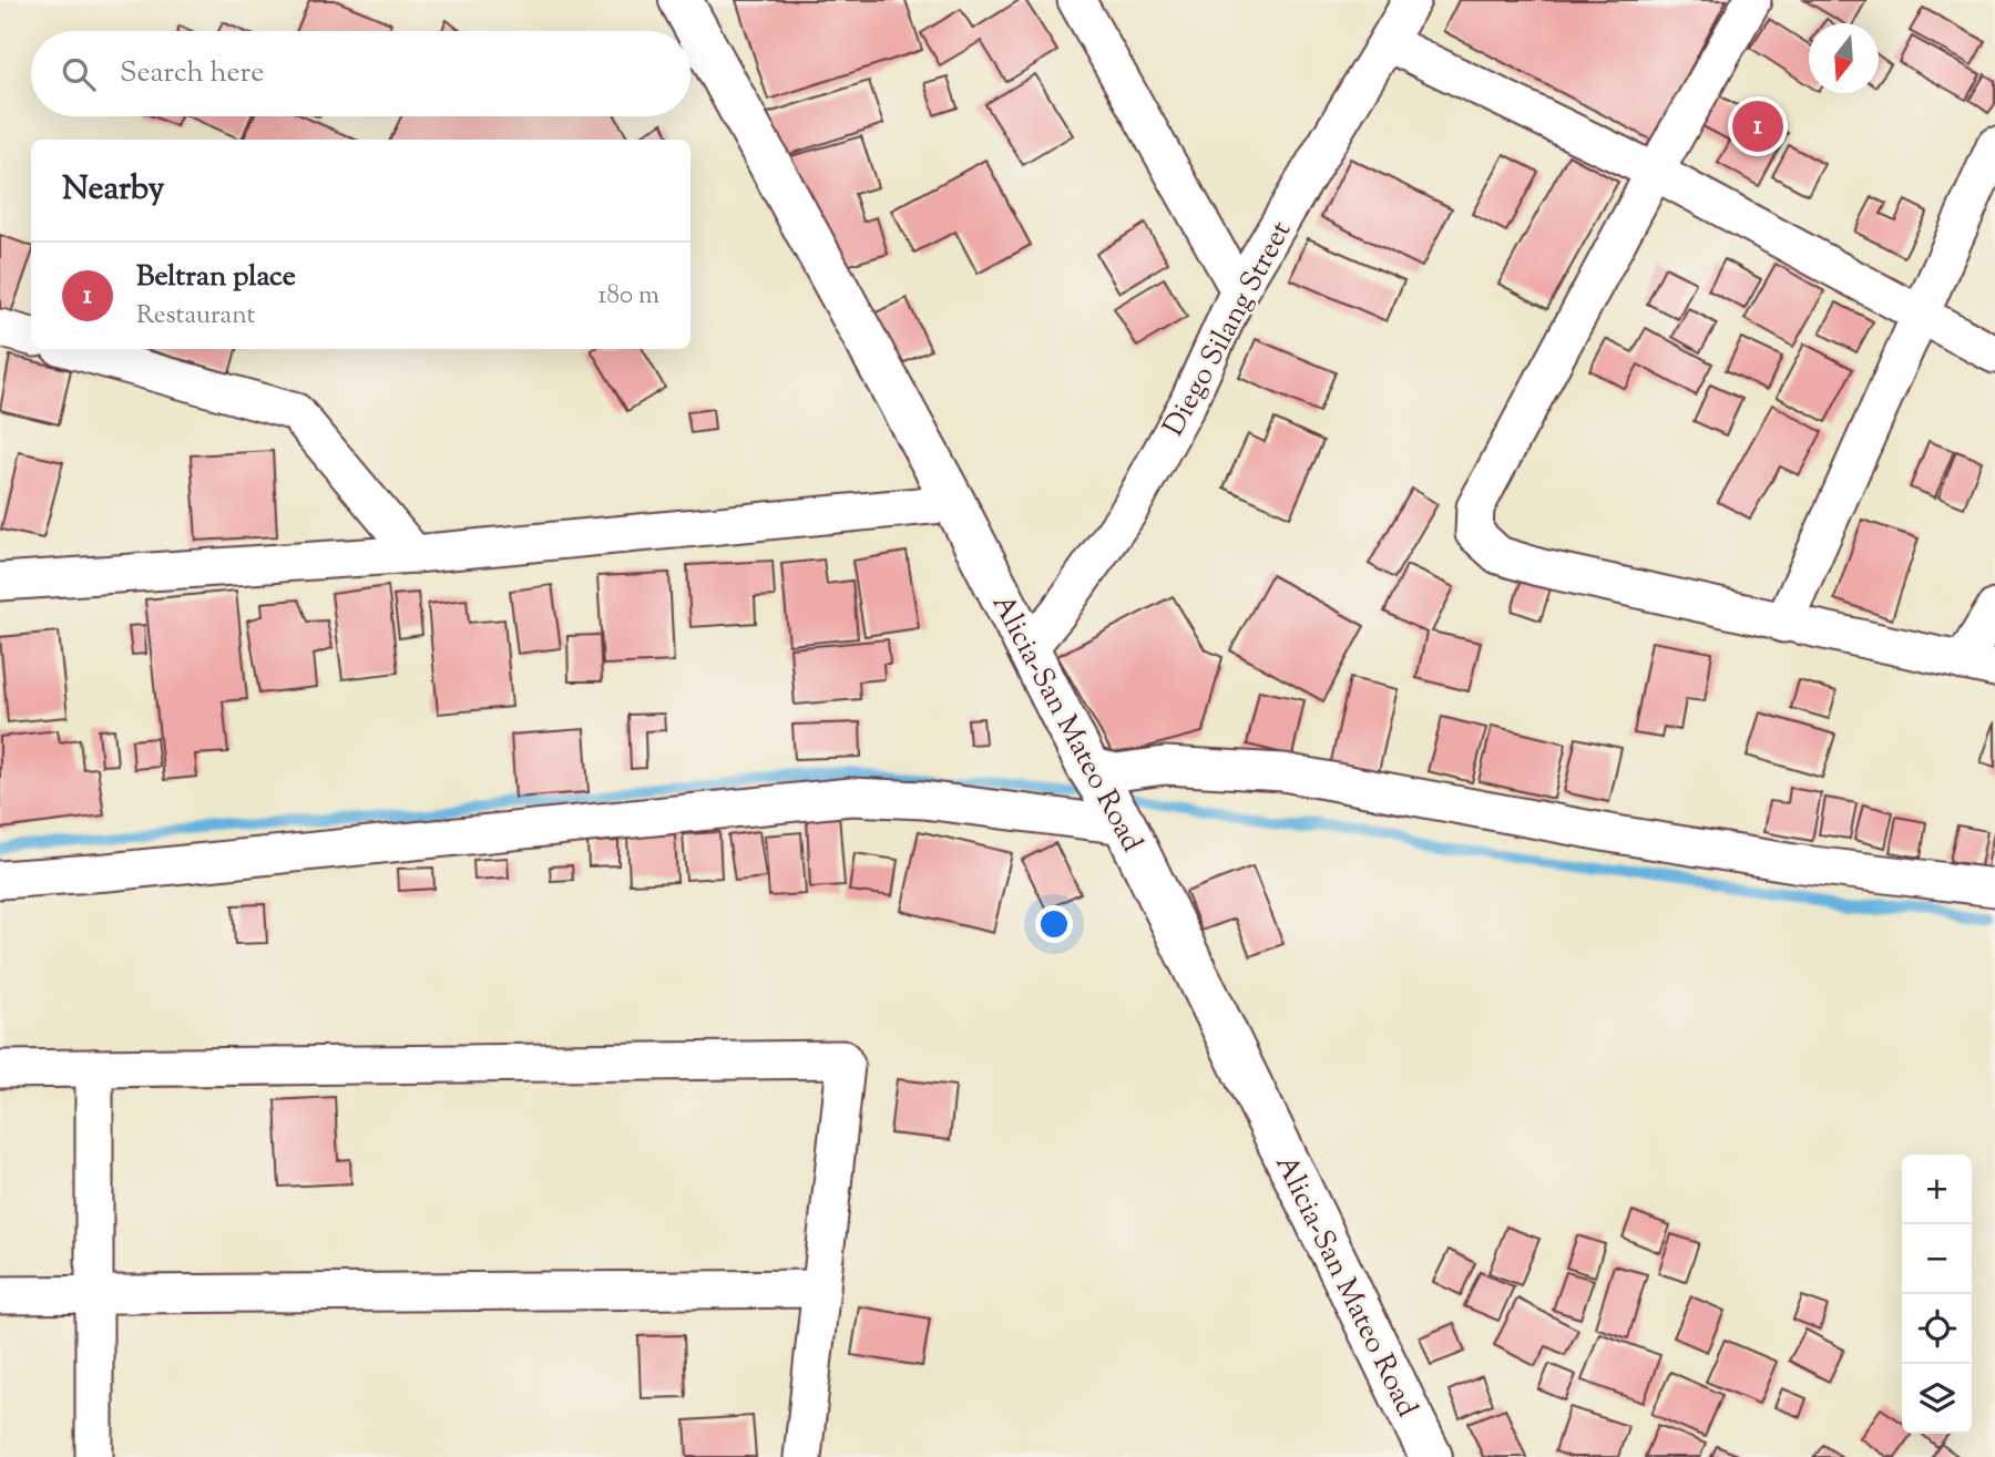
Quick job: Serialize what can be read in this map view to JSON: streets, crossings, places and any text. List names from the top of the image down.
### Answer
{
  "streets": {
    "main road": ["Alicia-San Mateo Road"],
    "street": ["Diego Silang Street"]
  },
  "crossings": [
    ["Diego Silang Street", "Alicia-San Mateo Road"]
  ],
  "north": "bottom",
  "page": {
    "search": "Search here",
    "pins": "1",
    "heading": "Nearby",
    "list": [
      {
        "mark": "1",
        "name": "Beltran place",
        "note": "Restaurant",
        "value": "180 m"
      }
    ],
    "map_buttons": ["+", "−"]
  }
}
